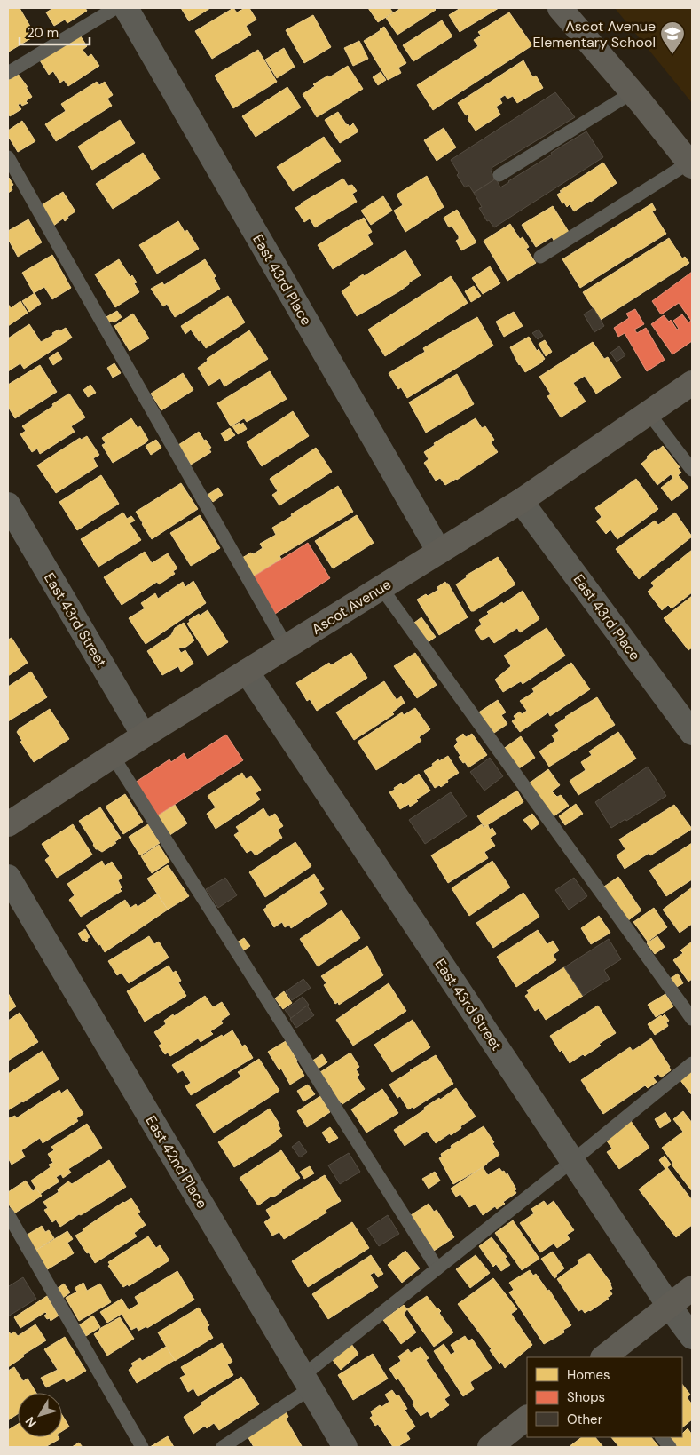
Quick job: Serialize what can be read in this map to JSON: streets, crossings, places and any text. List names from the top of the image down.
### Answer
{
  "streets": {
    "street": [
      "East 43rd Place",
      "Ascot Avenue",
      "East 43rd Street",
      "East 42nd Place"
    ]
  },
  "crossings": [
    ["East 43rd Place", "Ascot Avenue"],
    ["Ascot Avenue", "East 43rd Street"]
  ],
  "places": {
    "school or university": ["Ascot Avenue Elementary School"]
  },
  "legend": ["Homes", "Shops", "Other"],
  "scale_bar": "20 m",
  "north": "bottom left"
}
